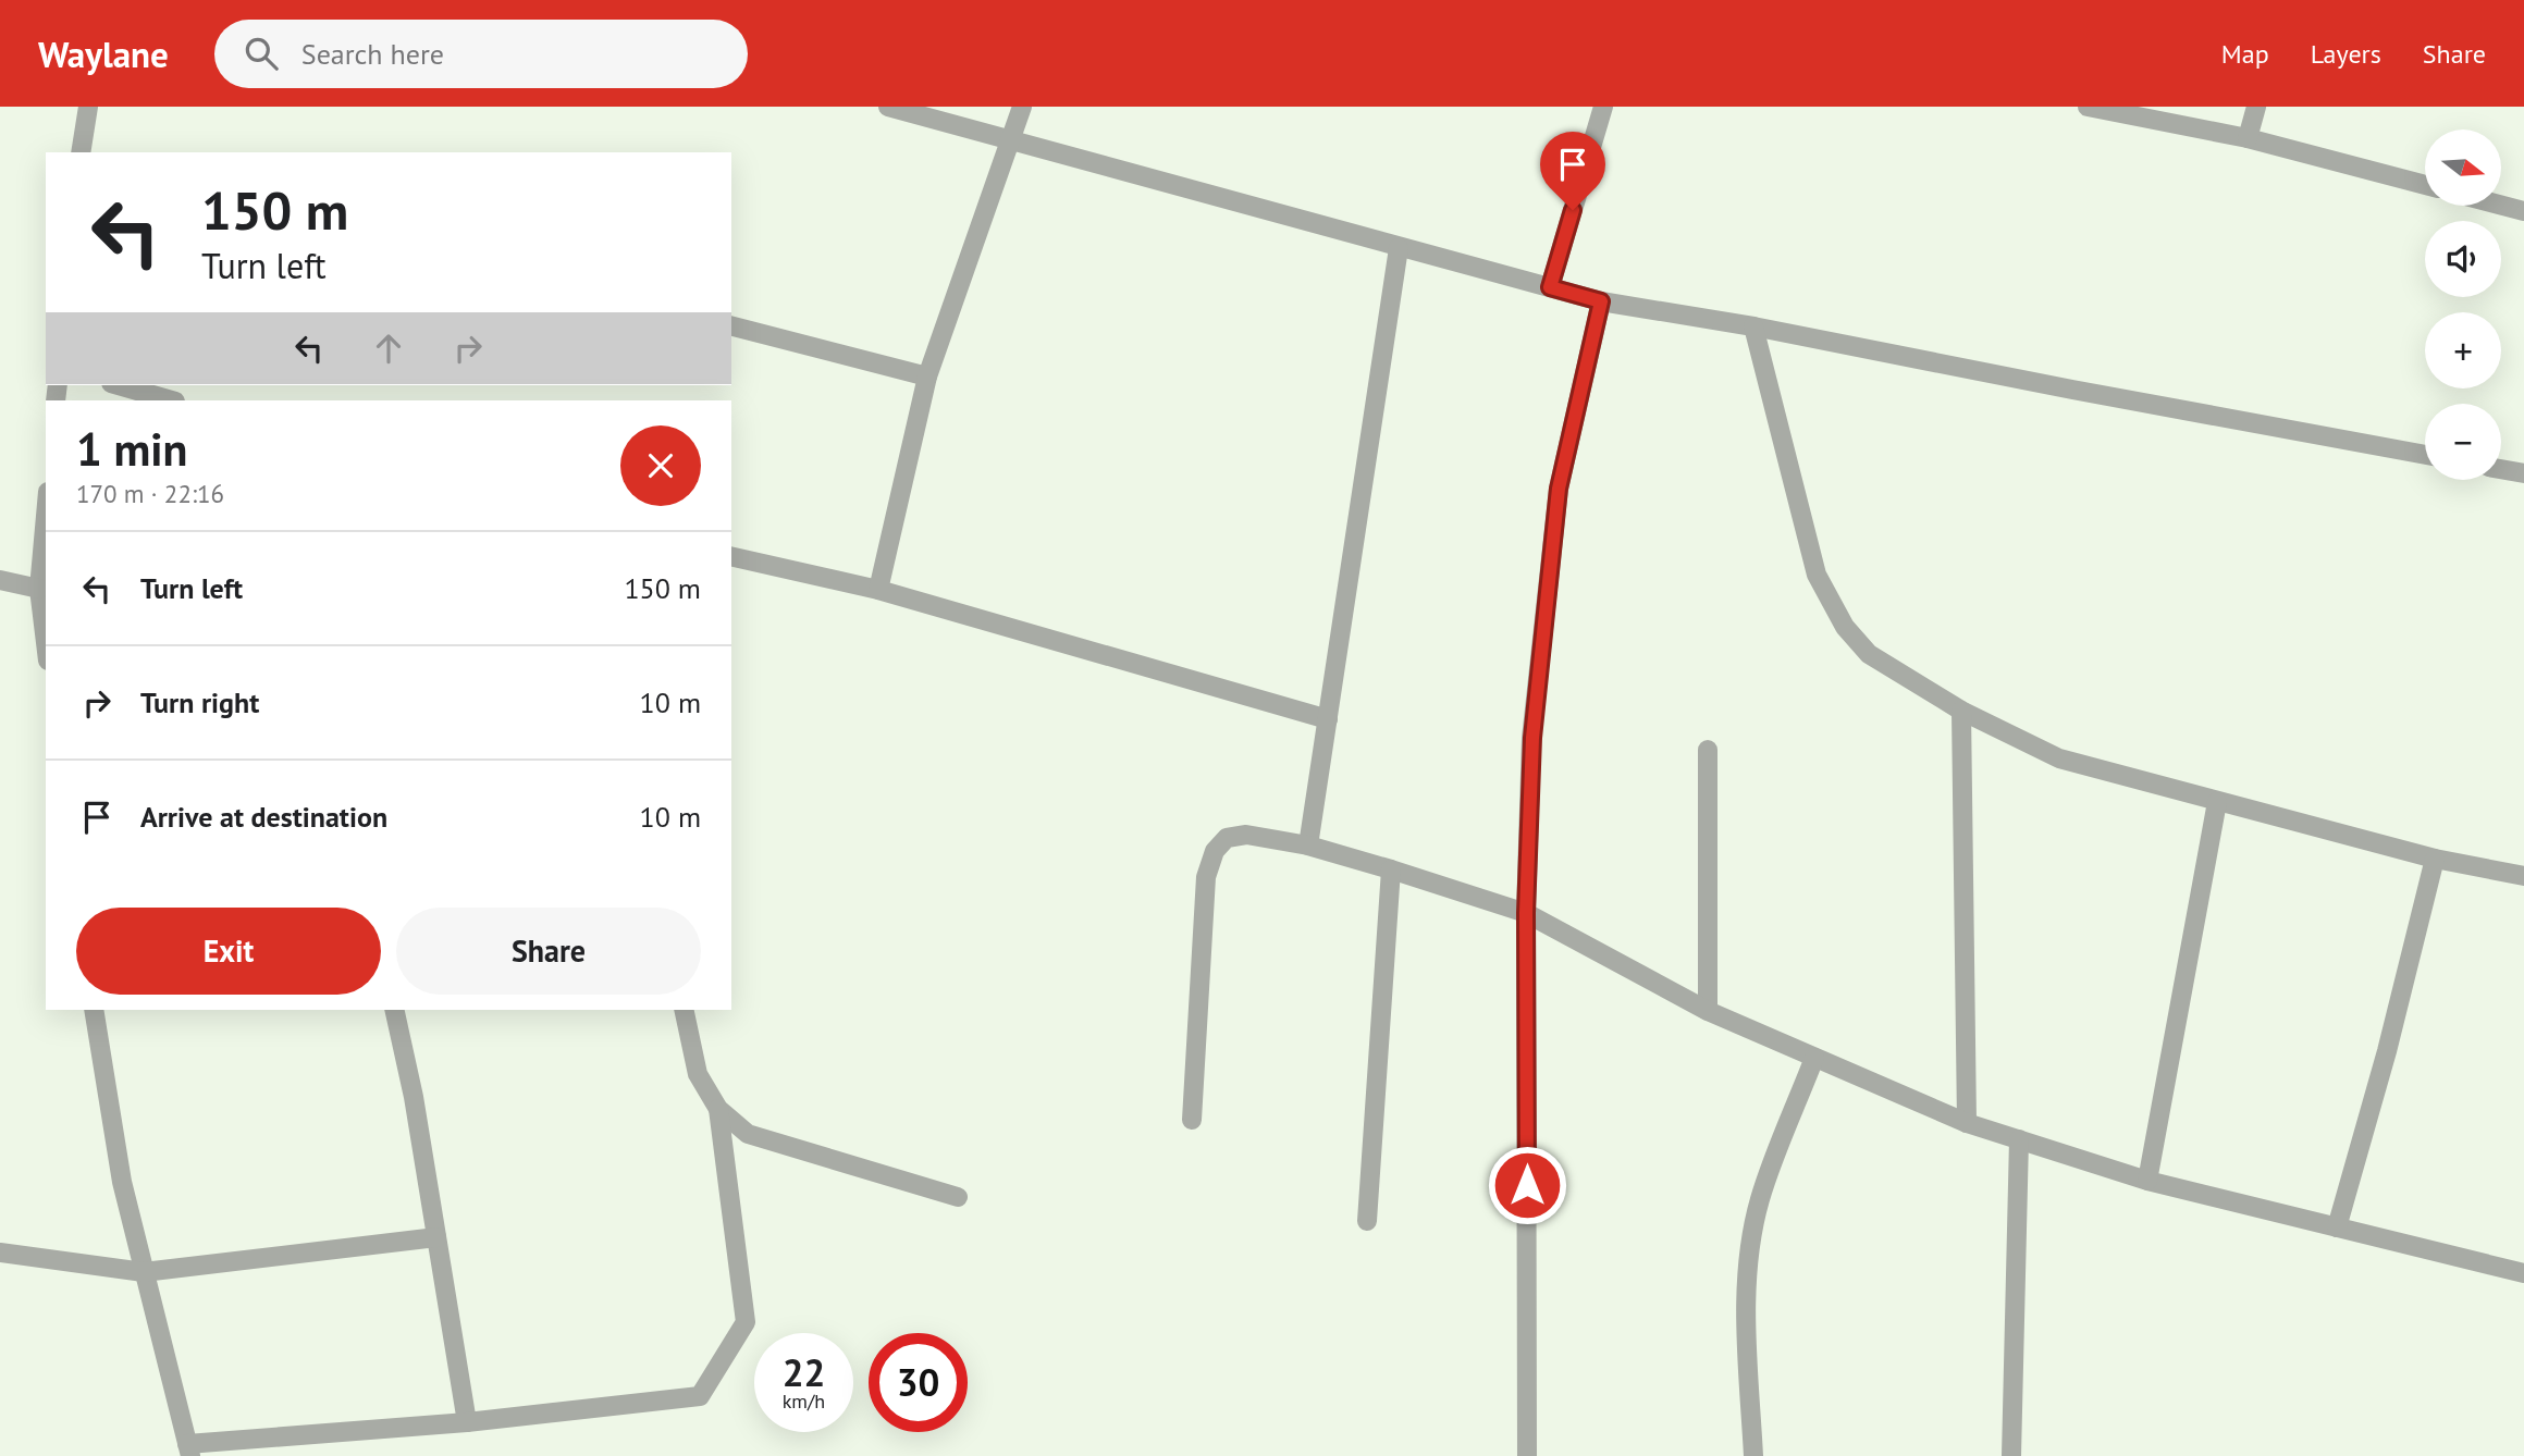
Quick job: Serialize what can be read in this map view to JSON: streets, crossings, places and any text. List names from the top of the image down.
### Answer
{
  "north": "right",
  "page": {
    "header": "Waylane",
    "search": "Search here",
    "nav": ["Map", "Layers", "Share"],
    "map_buttons": ["+", "−"],
    "turn": ["150 m", "Turn left"],
    "heading": ["1 min", "170 m · 22:16"],
    "list": [
      {
        "name": "Turn left",
        "value": "150 m"
      },
      {
        "name": "Turn right",
        "value": "10 m"
      },
      {
        "name": "Arrive at destination",
        "value": "10 m"
      }
    ],
    "buttons": ["Exit", "Share"],
    "speed": "22 km/h",
    "limit": "30"
  }
}
